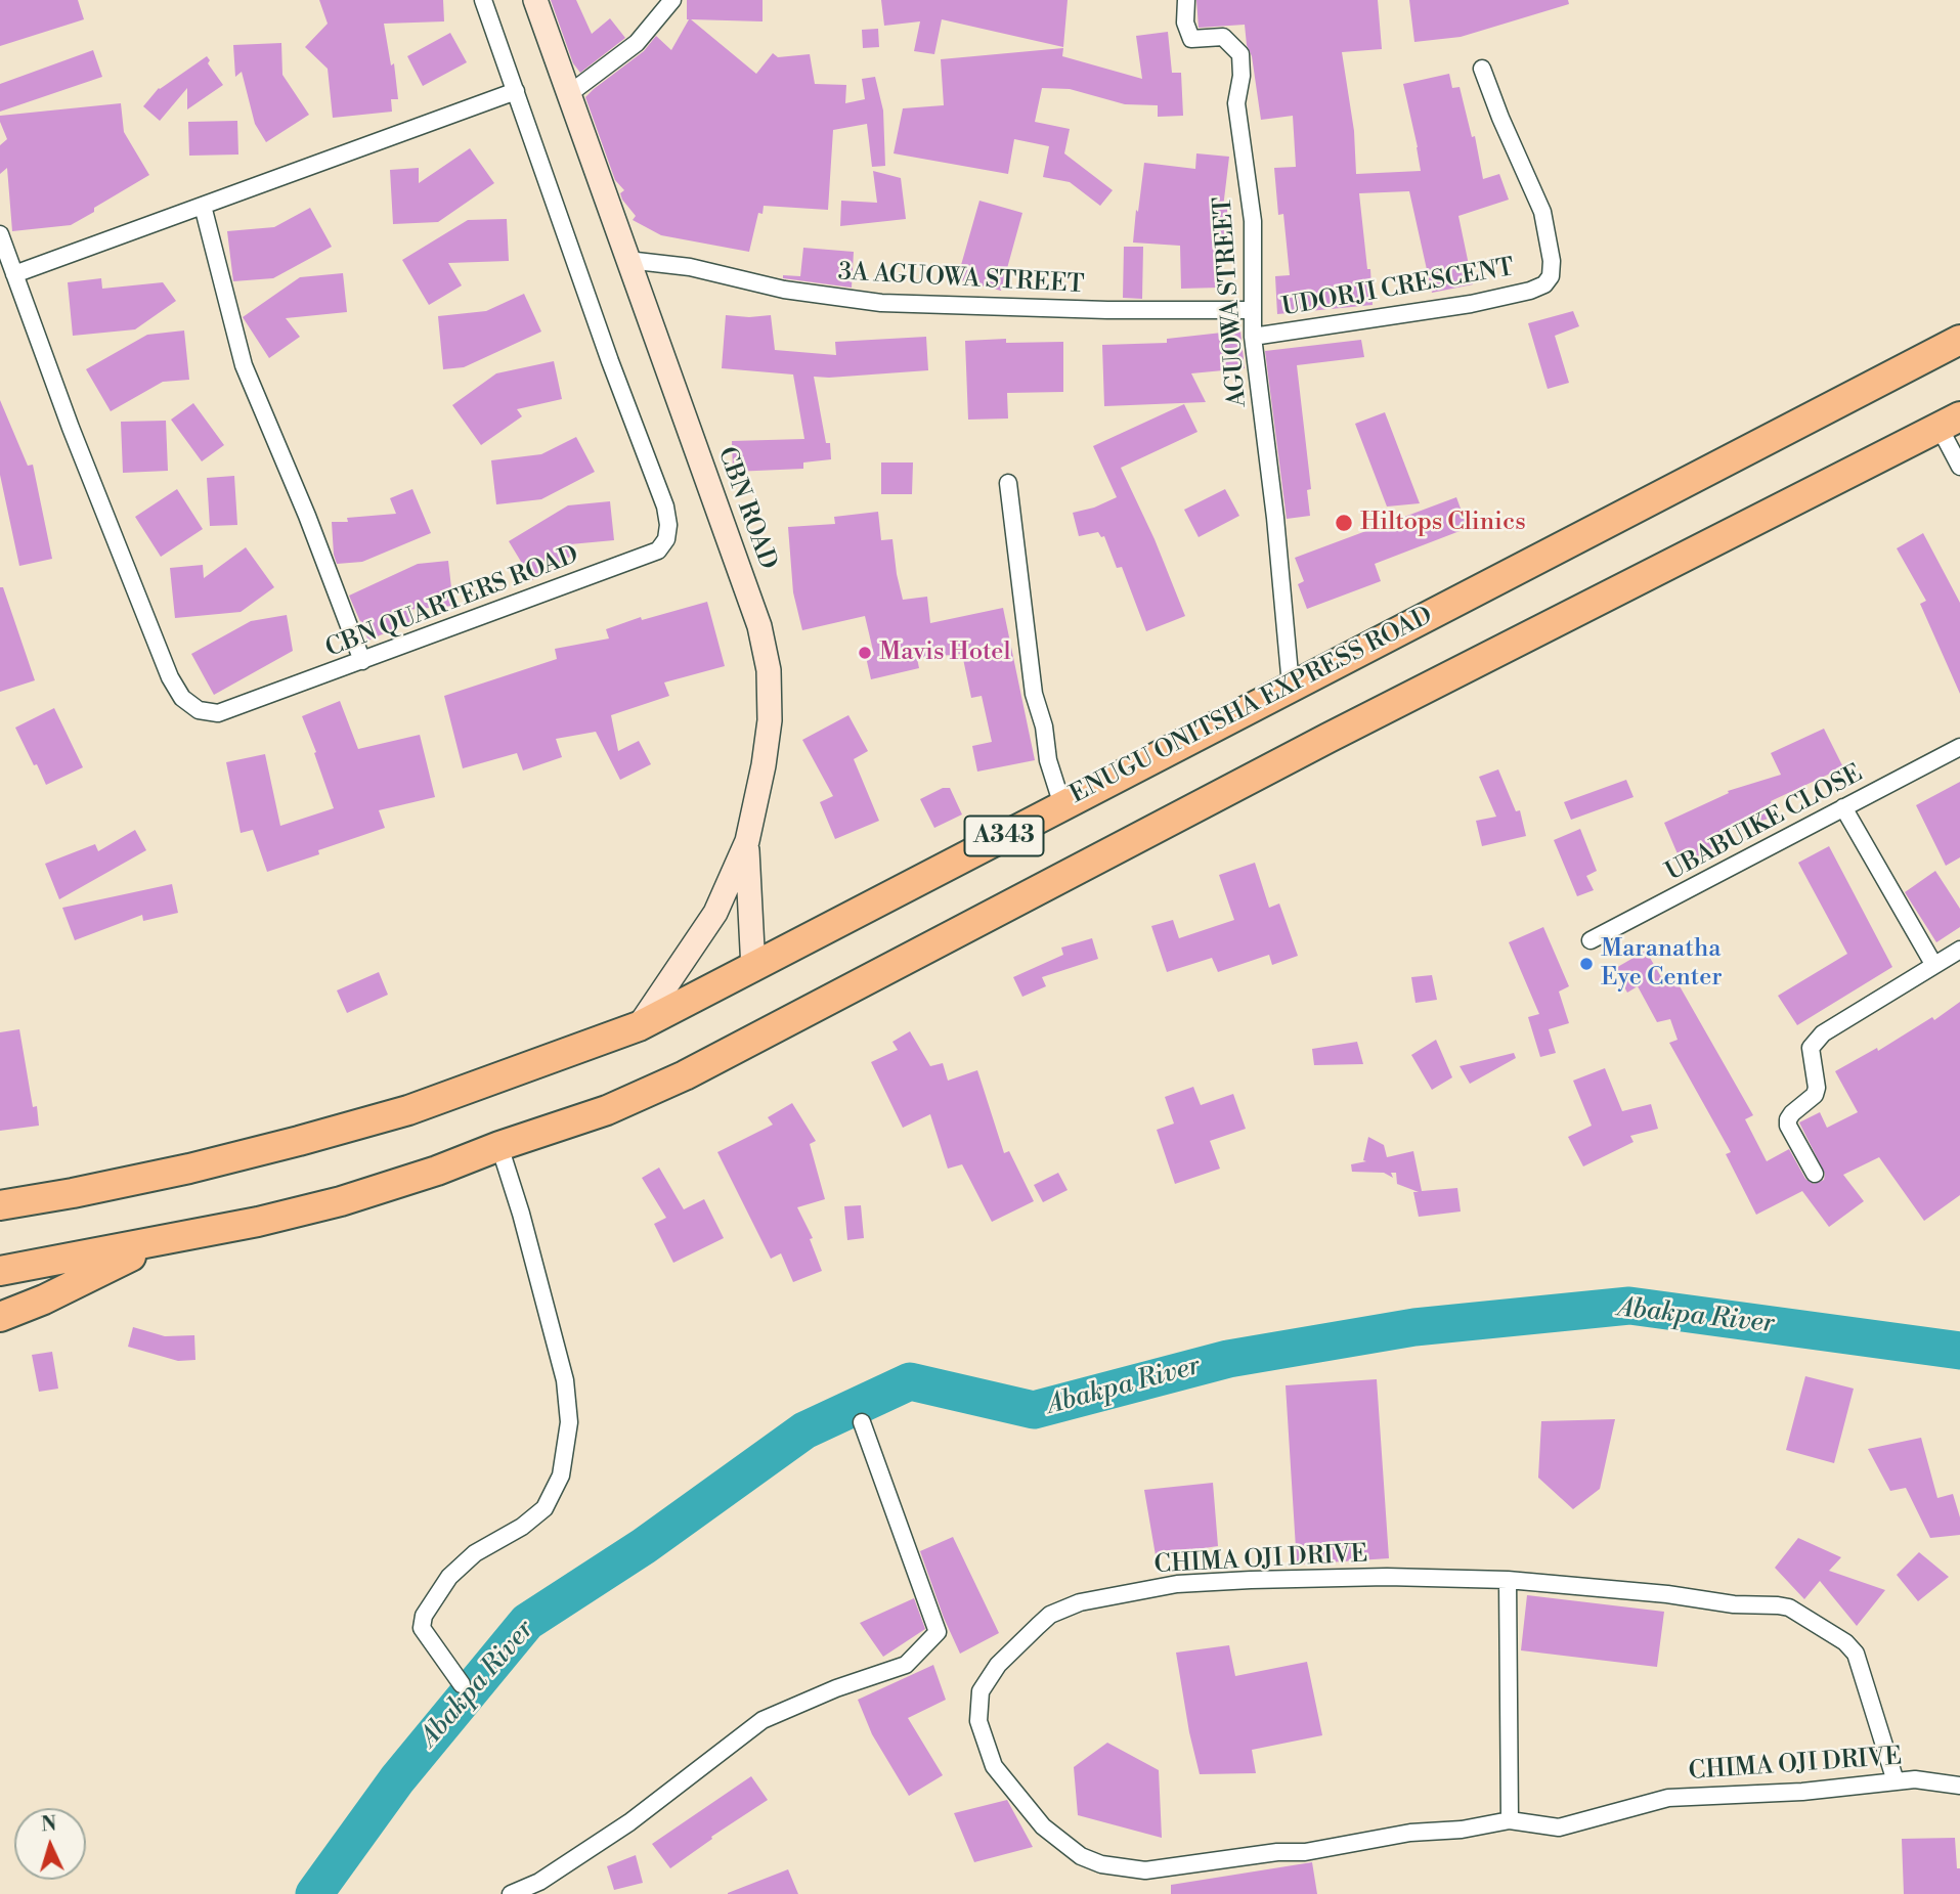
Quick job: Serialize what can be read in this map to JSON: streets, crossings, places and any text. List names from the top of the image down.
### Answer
{
  "streets": {
    "highway": ["ENUGU ONITSHA EXPRESS ROAD", "A343"],
    "main road": ["CBN ROAD"],
    "street": [
      "3A AGUOWA STREET",
      "UDORJI CRESCENT",
      "AGUOWA STREET",
      "CBN QUARTERS ROAD",
      "UBABUIKE CLOSE",
      "CHIMA OJI DRIVE"
    ]
  },
  "crossings": [
    ["3A AGUOWA STREET", "AGUOWA STREET"],
    ["3A AGUOWA STREET", "CBN ROAD"],
    ["UDORJI CRESCENT", "AGUOWA STREET"],
    ["AGUOWA STREET", "ENUGU ONITSHA EXPRESS ROAD"],
    ["CBN ROAD", "ENUGU ONITSHA EXPRESS ROAD"]
  ],
  "water": ["Abakpa River"],
  "places": ["Hiltops Clinics", "Mavis Hotel", "Maranatha Eye Center"],
  "north": "top"
}
